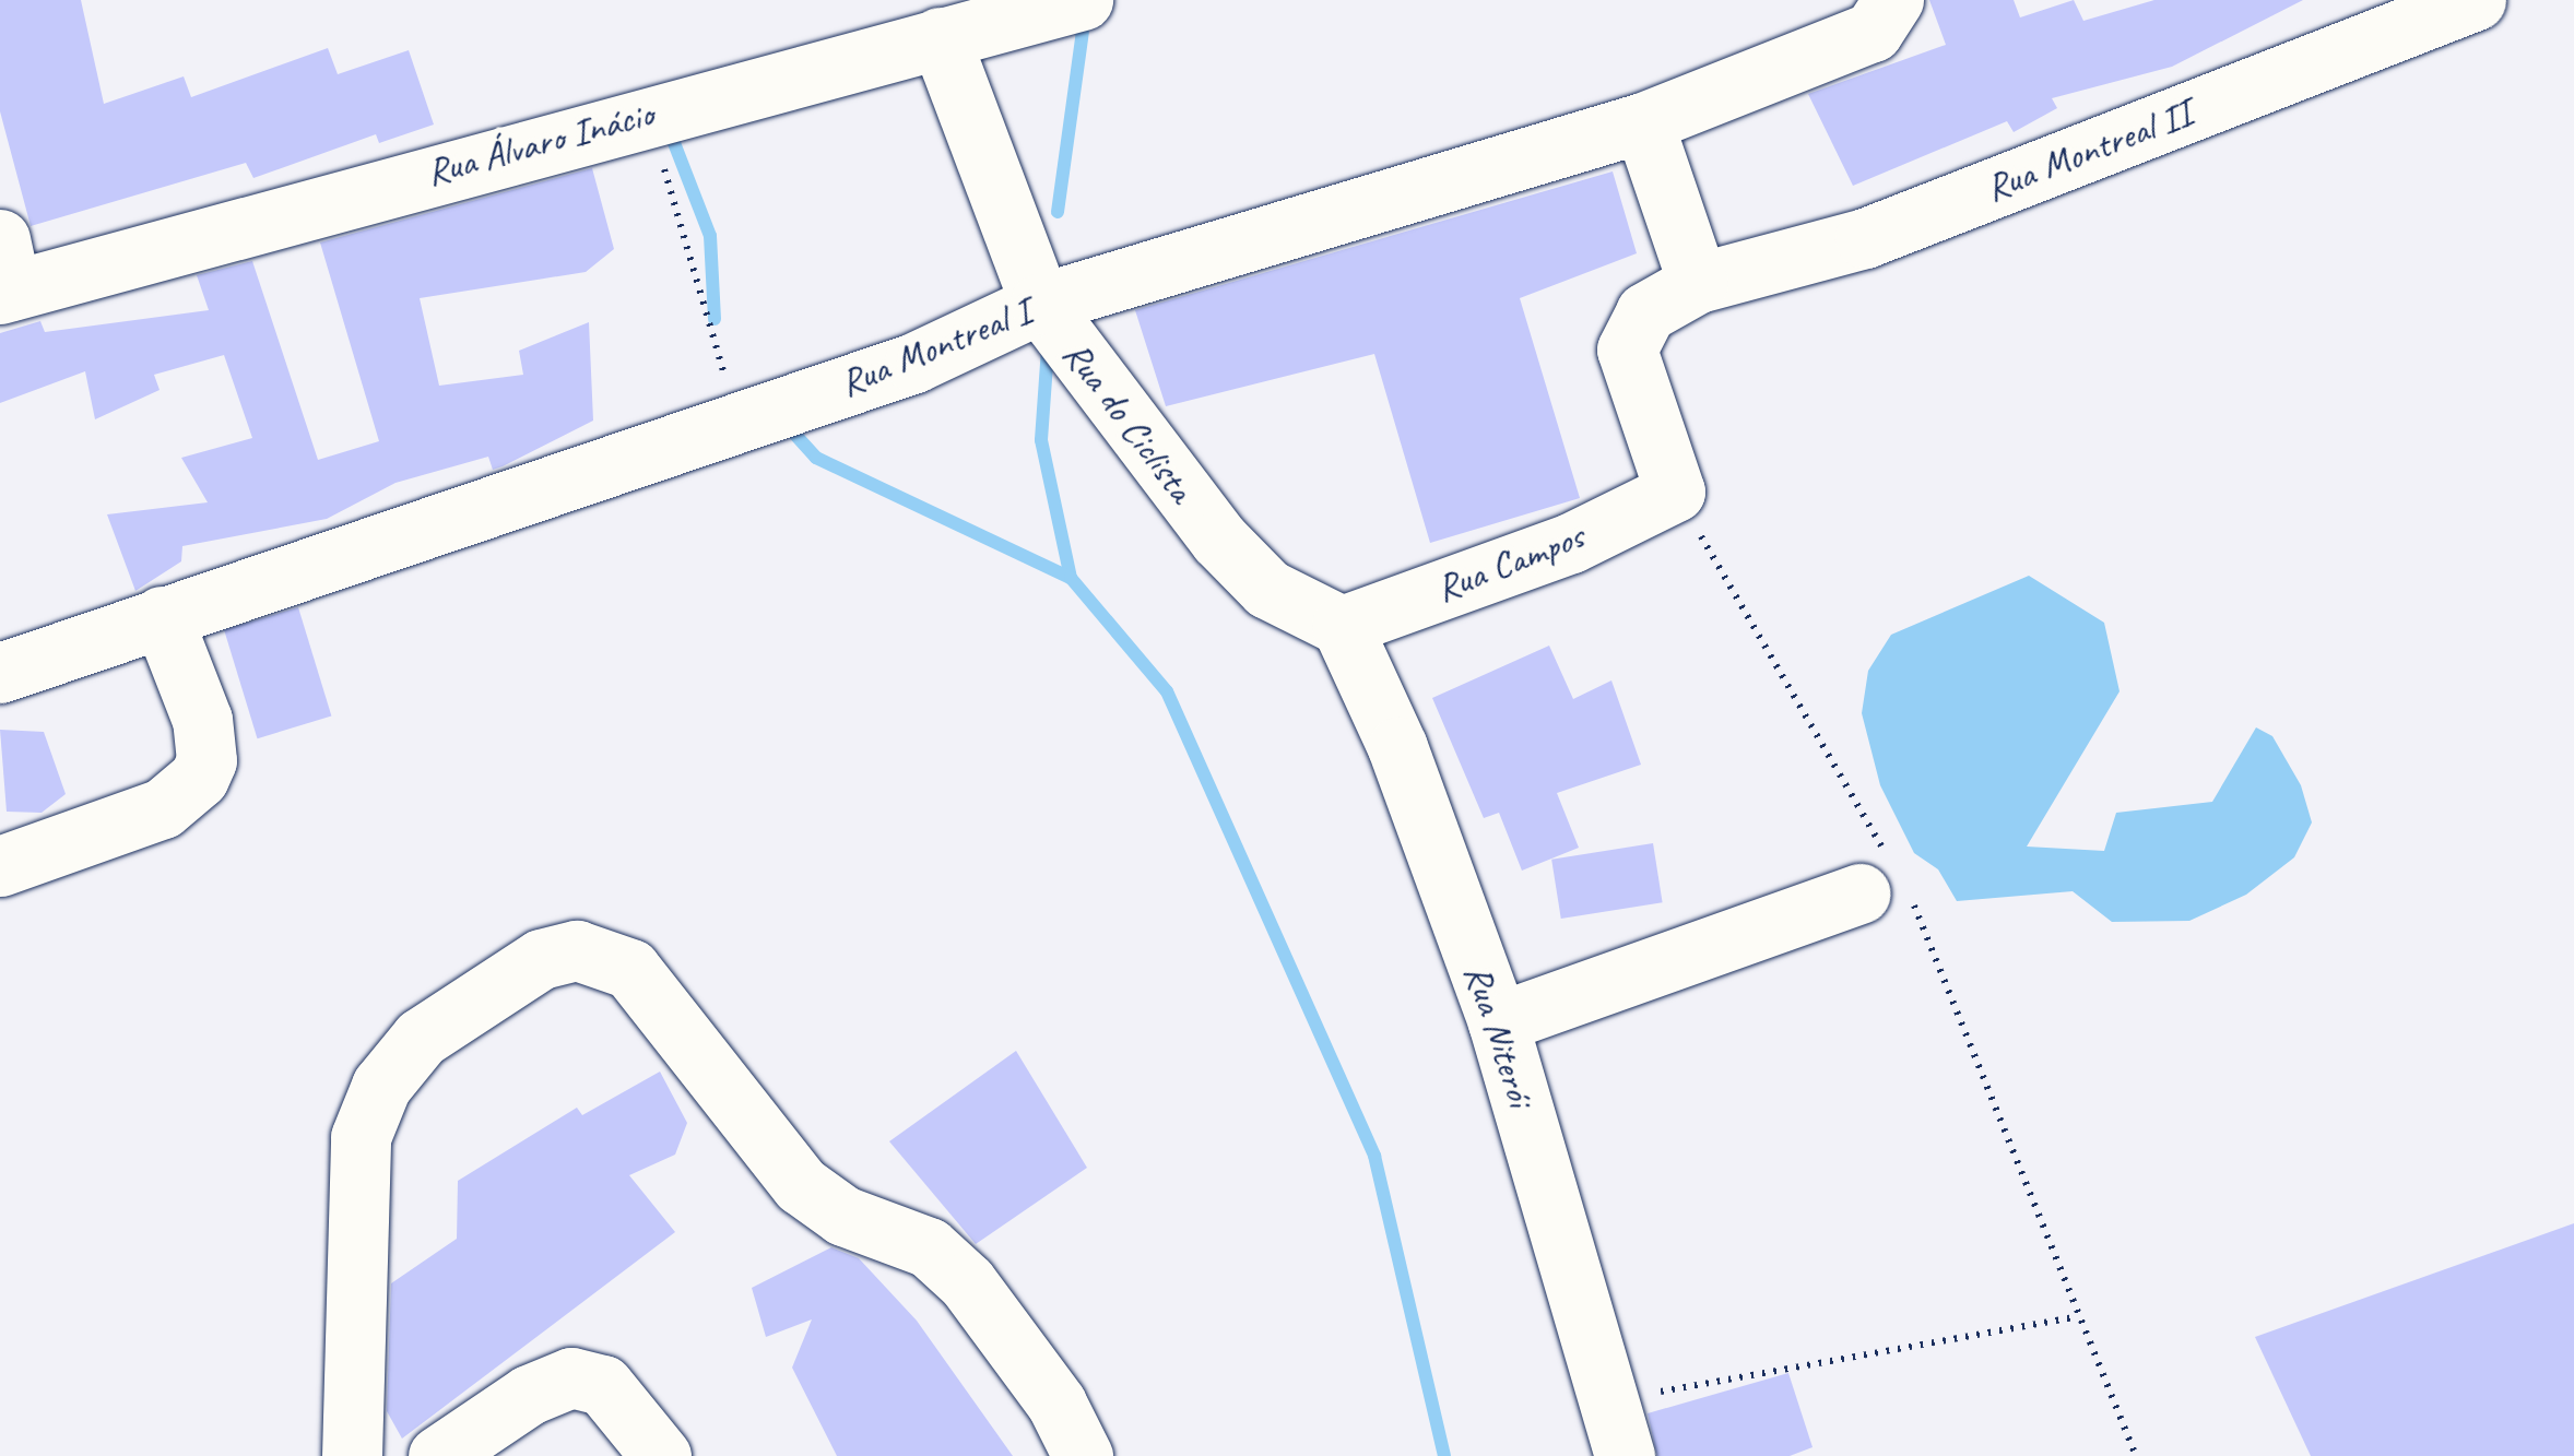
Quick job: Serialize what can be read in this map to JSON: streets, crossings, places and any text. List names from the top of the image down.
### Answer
{
  "streets": {
    "street": [
      "Rua Álvaro Inácio",
      "Rua Montreal II",
      "Rua Montreal I",
      "Rua do Ciclista",
      "Rua Campos",
      "Rua Niterói"
    ]
  },
  "crossings": [
    ["Rua Álvaro Inácio", "Rua do Ciclista"],
    ["Rua Montreal II", "Rua Campos"],
    ["Rua Montreal I", "Rua do Ciclista"],
    ["Rua do Ciclista", "Rua Campos"],
    ["Rua do Ciclista", "Rua Niterói"],
    ["Rua Campos", "Rua Niterói"]
  ]
}
